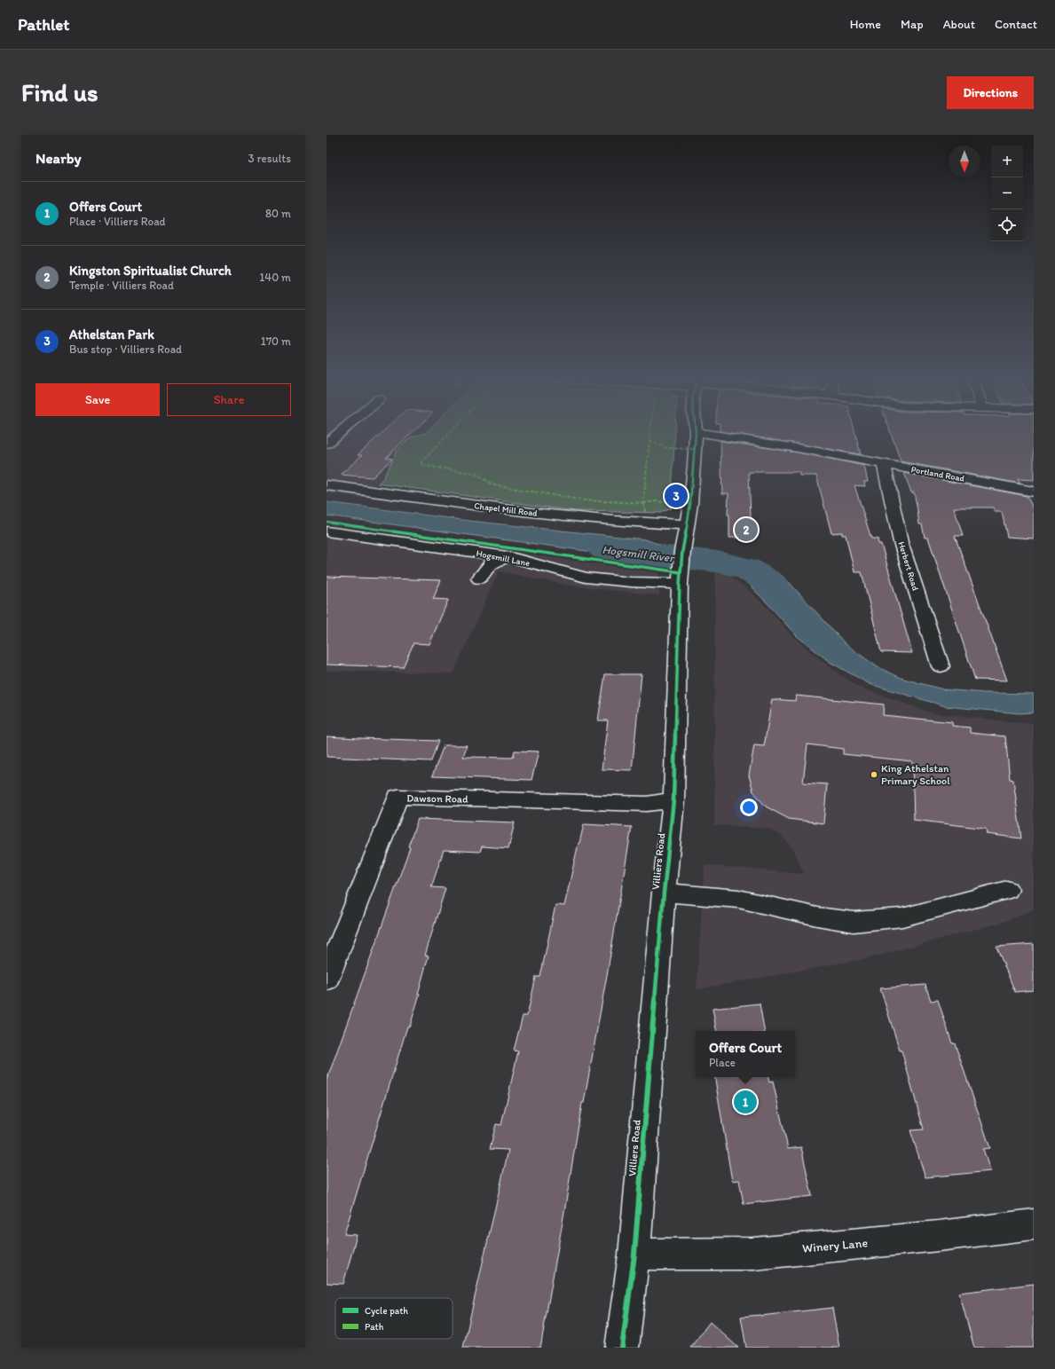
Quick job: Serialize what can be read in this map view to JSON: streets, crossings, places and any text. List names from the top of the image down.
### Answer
{
  "streets": {
    "street": [
      "Portland Road",
      "Chapel Mill Road",
      "Hogsmill Lane",
      "Herbert Road",
      "Dawson Road",
      "Villiers Road",
      "Winery Lane"
    ]
  },
  "crossings": [
    ["Portland Road", "Herbert Road"],
    ["Chapel Mill Road", "Villiers Road"],
    ["Hogsmill Lane", "Villiers Road"],
    ["Dawson Road", "Villiers Road"],
    ["Villiers Road", "Winery Lane"]
  ],
  "water": ["Hogsmill River"],
  "places": ["King Athelstan Primary School"],
  "legend": ["Cycle path", "Path"],
  "north": "bottom",
  "page": {
    "header": "Pathlet",
    "nav": [
      "Home",
      "Map",
      "About",
      "Contact"
    ],
    "buttons": [
      "Directions",
      ["Save", "Share"]
    ],
    "title": "Find us",
    "heading": ["Nearby", "3 results"],
    "map_buttons": ["+", "−"],
    "list": [
      {
        "mark": "1",
        "name": "Offers Court",
        "note": "Place · Villiers Road",
        "value": "80 m"
      },
      {
        "mark": "2",
        "name": "Kingston Spiritualist Church",
        "note": "Temple · Villiers Road",
        "value": "140 m"
      },
      {
        "mark": "3",
        "name": "Athelstan Park",
        "note": "Bus stop · Villiers Road",
        "value": "170 m"
      }
    ],
    "pins": ["3", "2", "1"],
    "popup": ["Offers Court", "Place"]
  }
}
